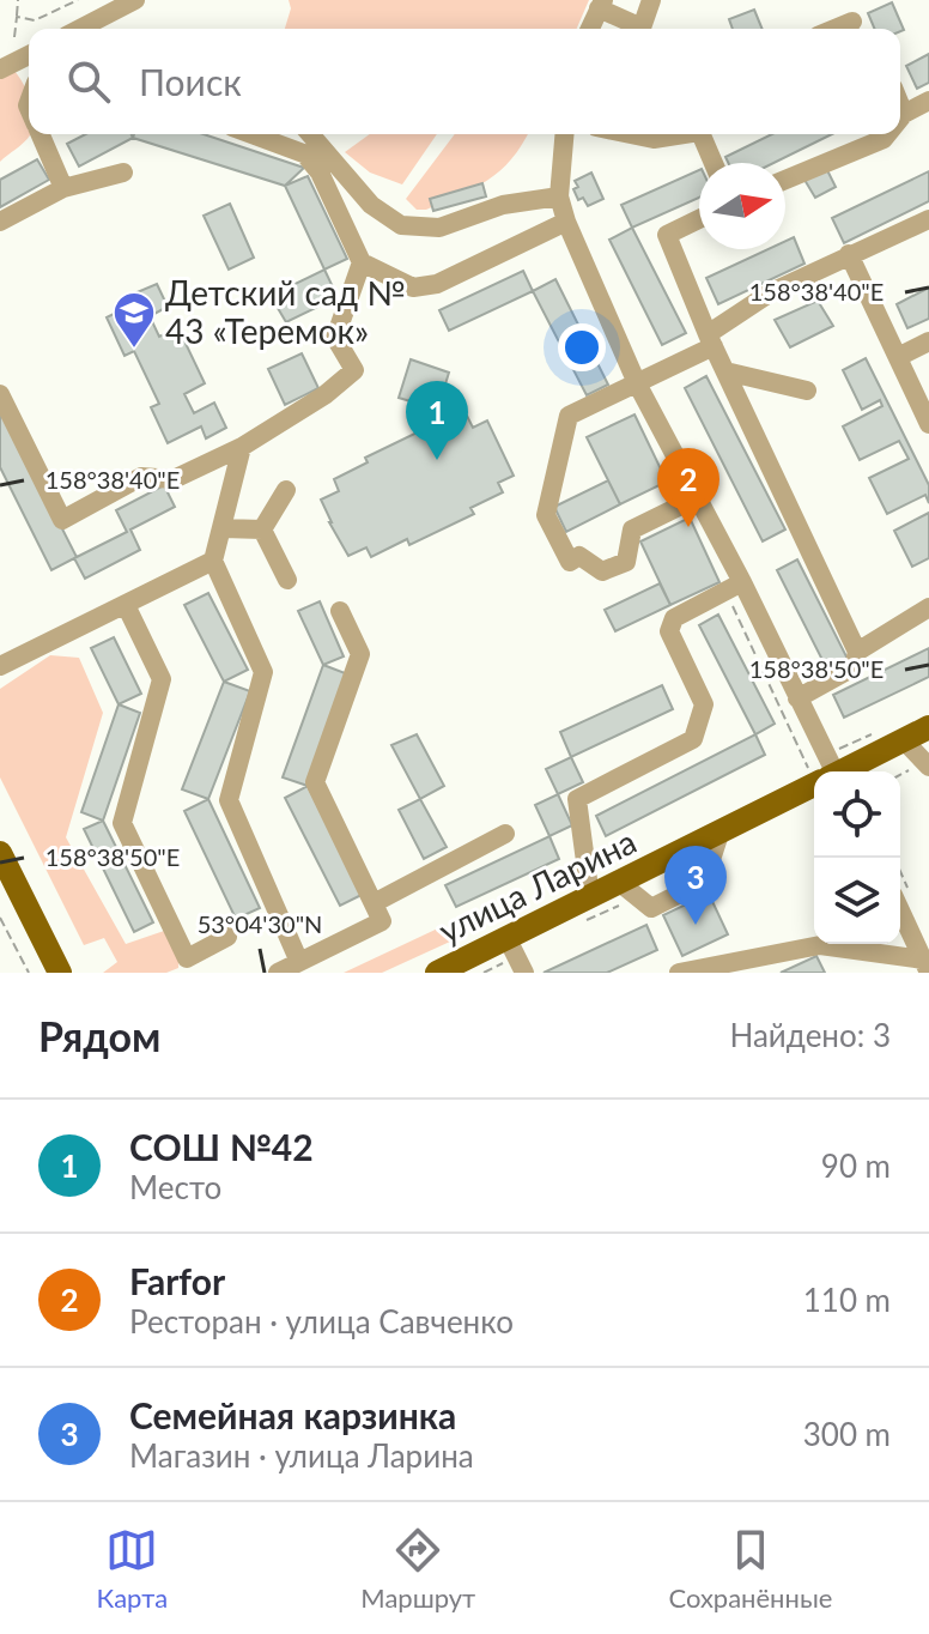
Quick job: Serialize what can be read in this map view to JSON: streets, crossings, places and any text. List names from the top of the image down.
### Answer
{
  "streets": {
    "main road": ["улица Ларина"]
  },
  "places": {
    "school or university": ["Детский сад № 43 «Теремок»"]
  },
  "north": "right",
  "page": {
    "search": "Поиск",
    "pins": ["1", "2", "3"],
    "heading": ["Рядом", "Найдено: 3"],
    "list": [
      {
        "mark": "1",
        "name": "СОШ №42",
        "note": "Место",
        "value": "90 m"
      },
      {
        "mark": "2",
        "name": "Farfor",
        "note": "Ресторан · улица Савченко",
        "value": "110 m"
      },
      {
        "mark": "3",
        "name": "Семейная карзинка",
        "note": "Магазин · улица Ларина",
        "value": "300 m"
      }
    ],
    "nav": ["Карта", "Маршрут", "Сохранённые"]
  },
  "coordinates": ["158°38'40\"E", "158°38'50\"E", "53°04'30\"N"]
}
